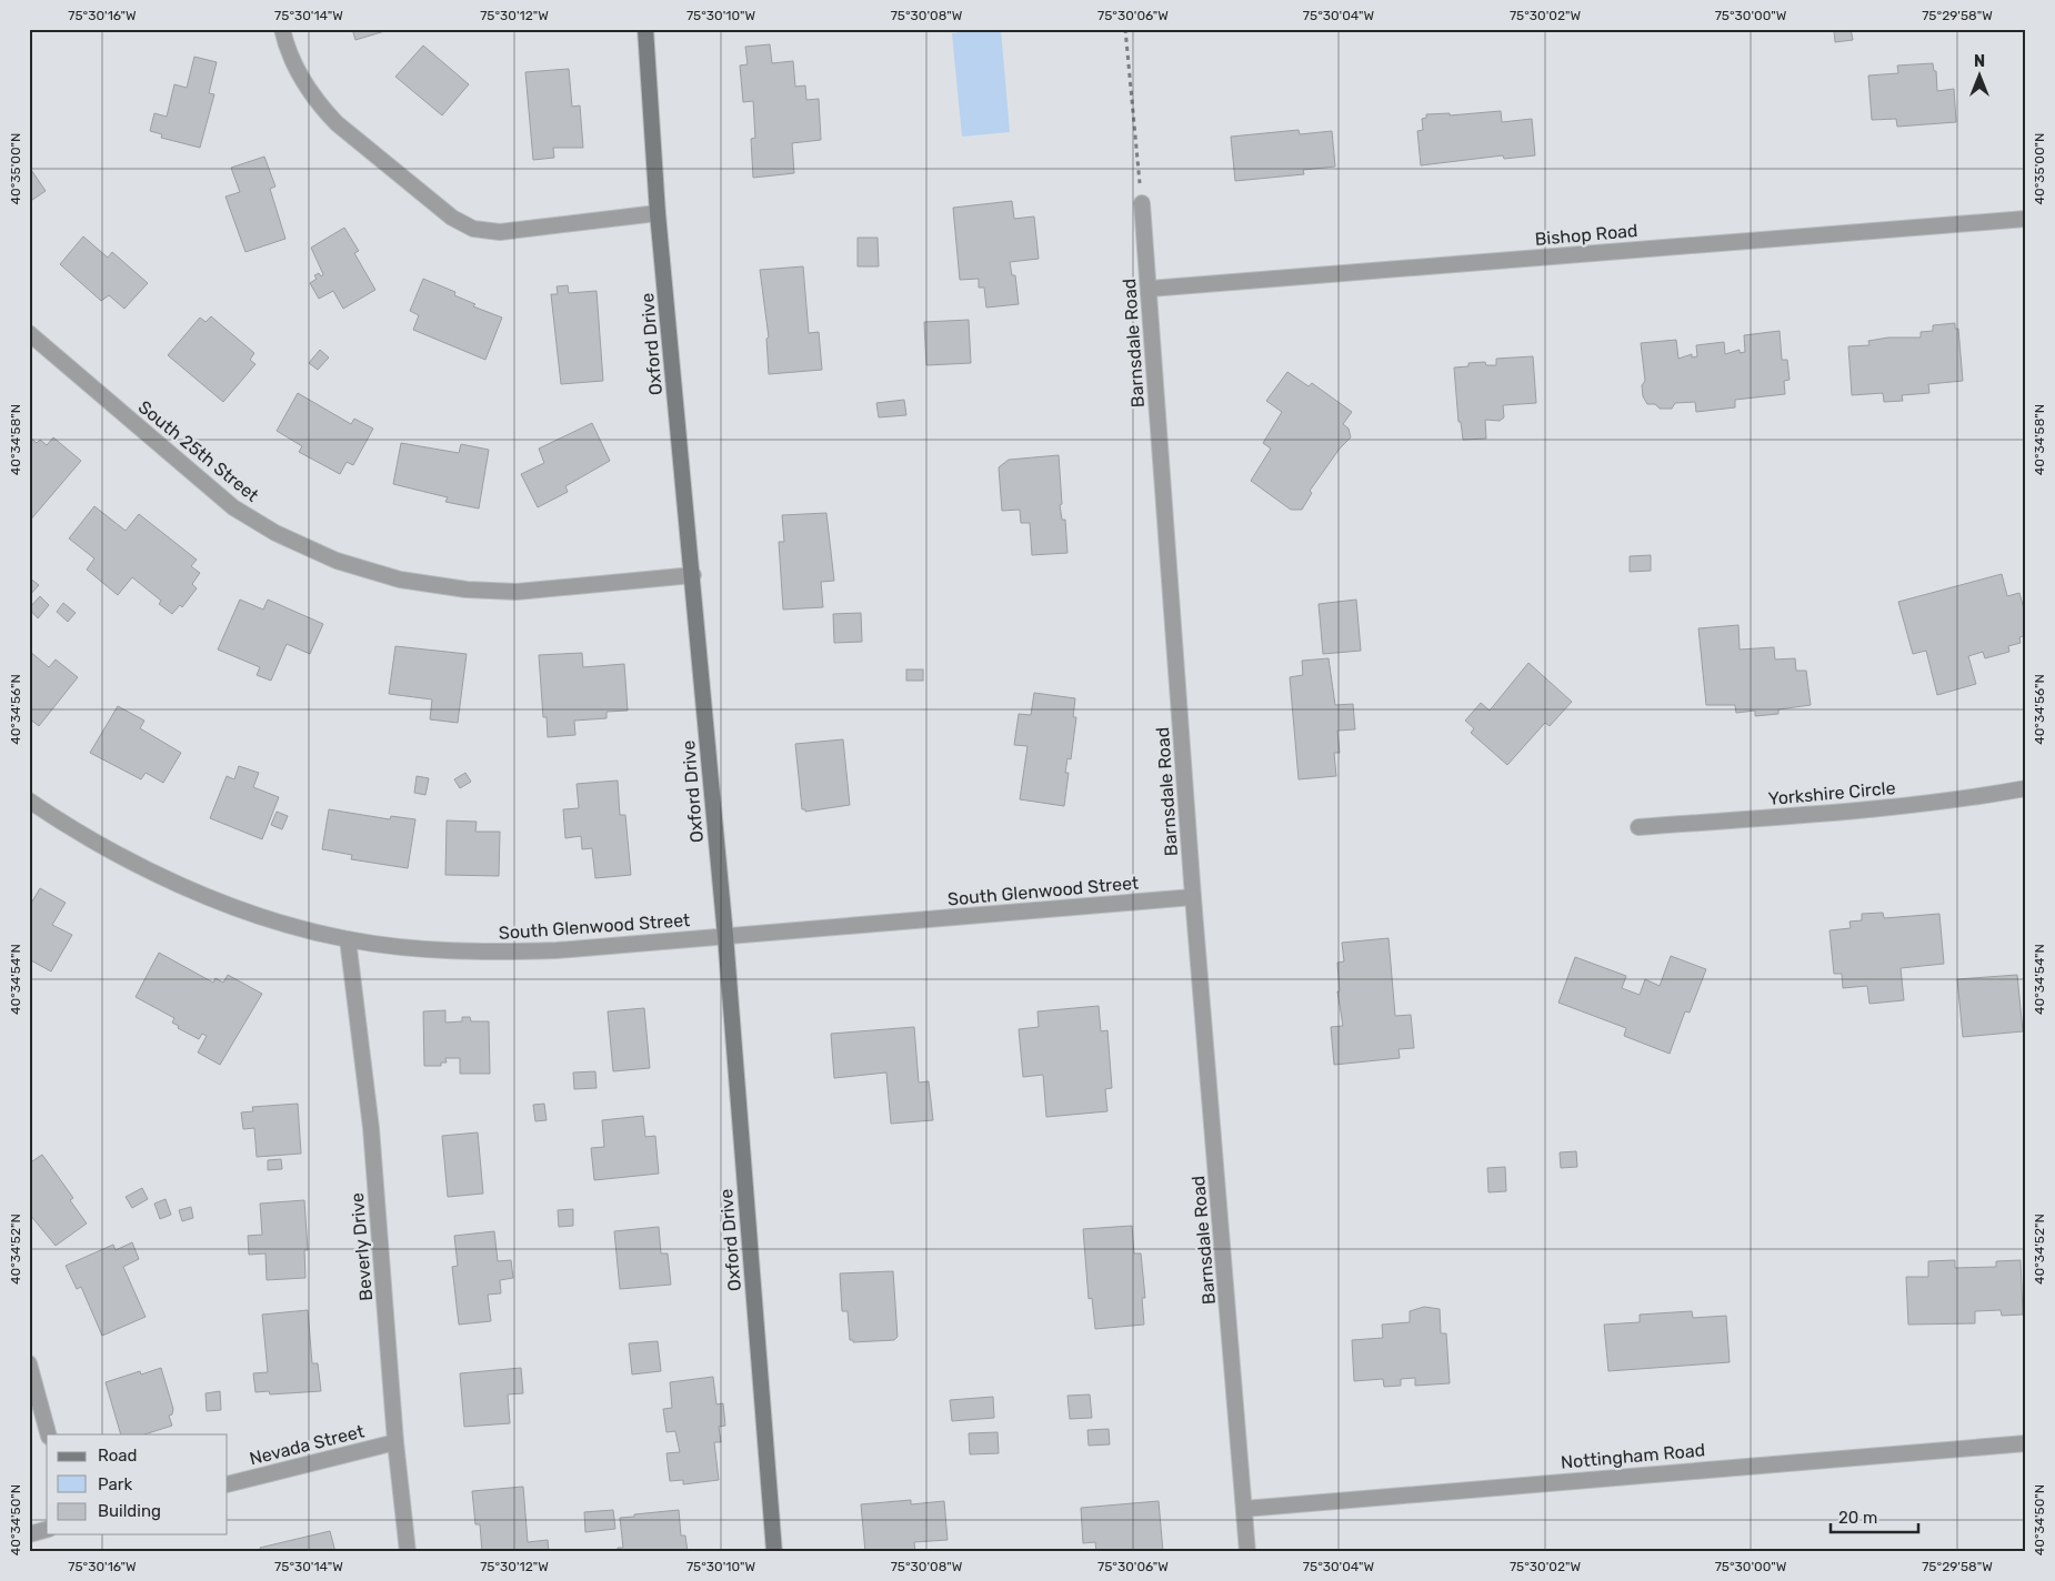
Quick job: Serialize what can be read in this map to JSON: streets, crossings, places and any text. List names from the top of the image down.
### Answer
{
  "streets": {
    "main road": ["Oxford Drive"],
    "street": [
      "Bishop Road",
      "Barnsdale Road",
      "South 25th Street",
      "Yorkshire Circle",
      "South Glenwood Street",
      "Beverly Drive",
      "Nevada Street",
      "Nottingham Road"
    ]
  },
  "crossings": [
    ["Bishop Road", "Barnsdale Road"],
    ["Barnsdale Road", "South Glenwood Street"],
    ["Barnsdale Road", "Nottingham Road"],
    ["Oxford Drive", "South 25th Street"],
    ["Oxford Drive", "South Glenwood Street"],
    ["South Glenwood Street", "Beverly Drive"],
    ["Beverly Drive", "Nevada Street"]
  ],
  "legend": ["Road", "Park", "Building"],
  "scale_bar": "20 m",
  "north": "top",
  "coordinates": [
    "75°30'16\"W",
    "75°30'14\"W",
    "75°30'12\"W",
    "75°30'10\"W",
    "75°30'08\"W",
    "75°30'06\"W",
    "75°30'04\"W",
    "75°30'02\"W",
    "75°30'00\"W",
    "75°29'58\"W",
    "40°35'00\"N",
    "40°34'58\"N",
    "40°34'56\"N",
    "40°34'54\"N",
    "40°34'52\"N",
    "40°34'50\"N"
  ]
}
